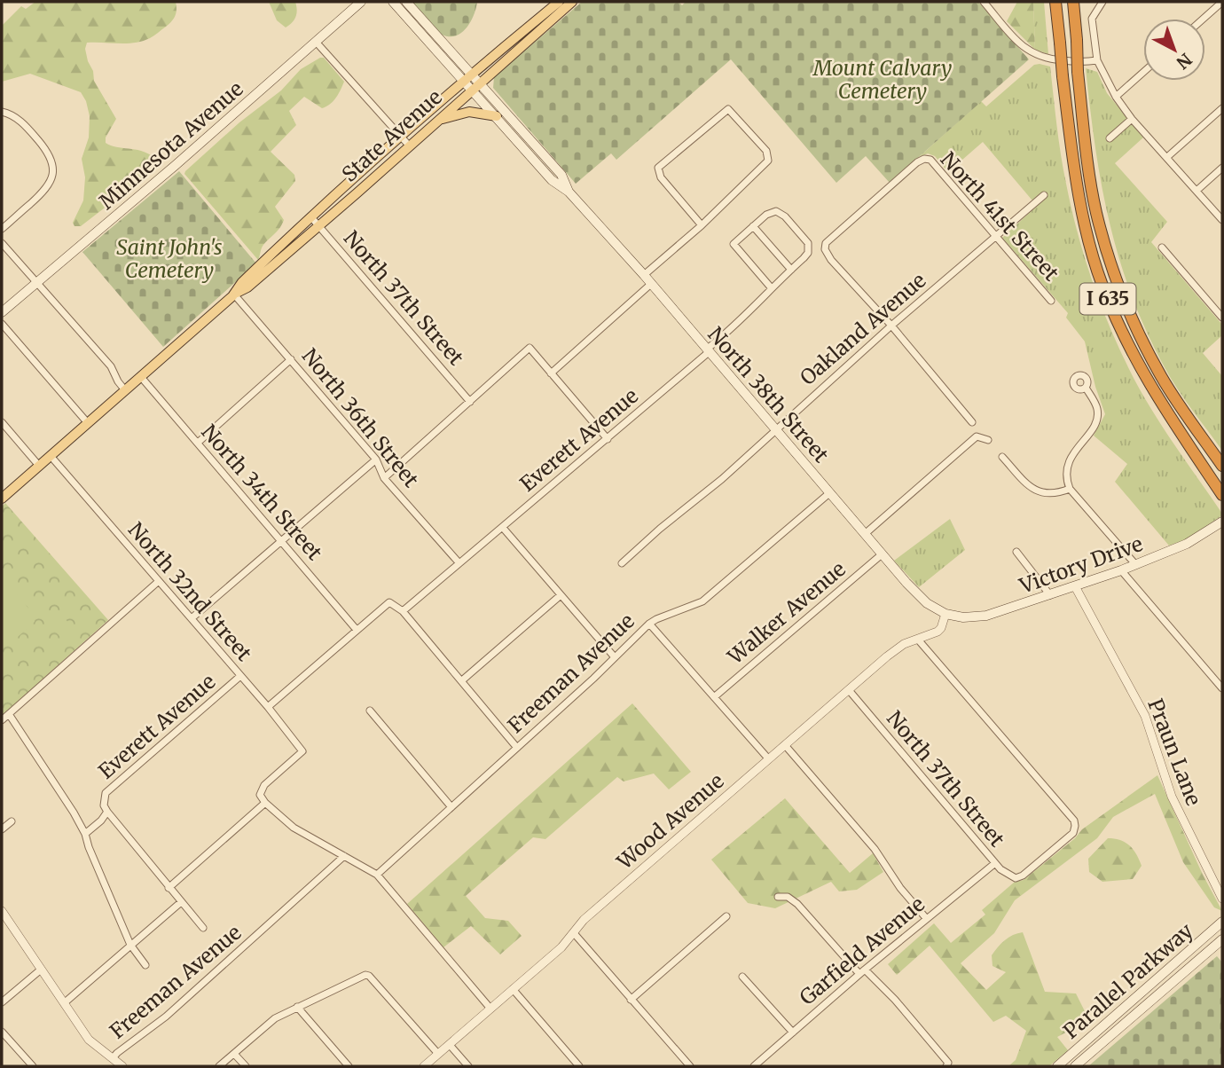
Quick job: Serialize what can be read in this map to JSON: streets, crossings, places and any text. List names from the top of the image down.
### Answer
{
  "streets": {
    "highway": ["I 635"],
    "main road": [
      "State Avenue",
      "Minnesota Avenue",
      "North 38th Street",
      "Victory Drive",
      "Parallel Parkway"
    ],
    "street": [
      "North 41st Street",
      "North 37th Street",
      "Oakland Avenue",
      "North 36th Street",
      "Everett Avenue",
      "North 34th Street",
      "North 32nd Street",
      "Walker Avenue",
      "Freeman Avenue",
      "Praun Lane",
      "Wood Avenue",
      "Garfield Avenue"
    ]
  },
  "crossings": [
    ["State Avenue", "North 37th Street"],
    ["State Avenue", "North 38th Street"],
    ["State Avenue", "North 36th Street"],
    ["State Avenue", "North 34th Street"],
    ["State Avenue", "North 32nd Street"],
    ["North 41st Street", "Oakland Avenue"],
    ["North 37th Street", "Wood Avenue"],
    ["North 37th Street", "Garfield Avenue"],
    ["Oakland Avenue", "North 38th Street"],
    ["North 38th Street", "Everett Avenue"],
    ["North 38th Street", "Victory Drive"],
    ["North 38th Street", "Walker Avenue"],
    ["North 38th Street", "Freeman Avenue"],
    ["North 38th Street", "Wood Avenue"],
    ["North 36th Street", "Everett Avenue"],
    ["Everett Avenue", "North 32nd Street"],
    ["Victory Drive", "Praun Lane"],
    ["Victory Drive", "Wood Avenue"]
  ],
  "parks": ["Mount Calvary Cemetery", "Saint John's Cemetery"],
  "north": "bottom right"
}
